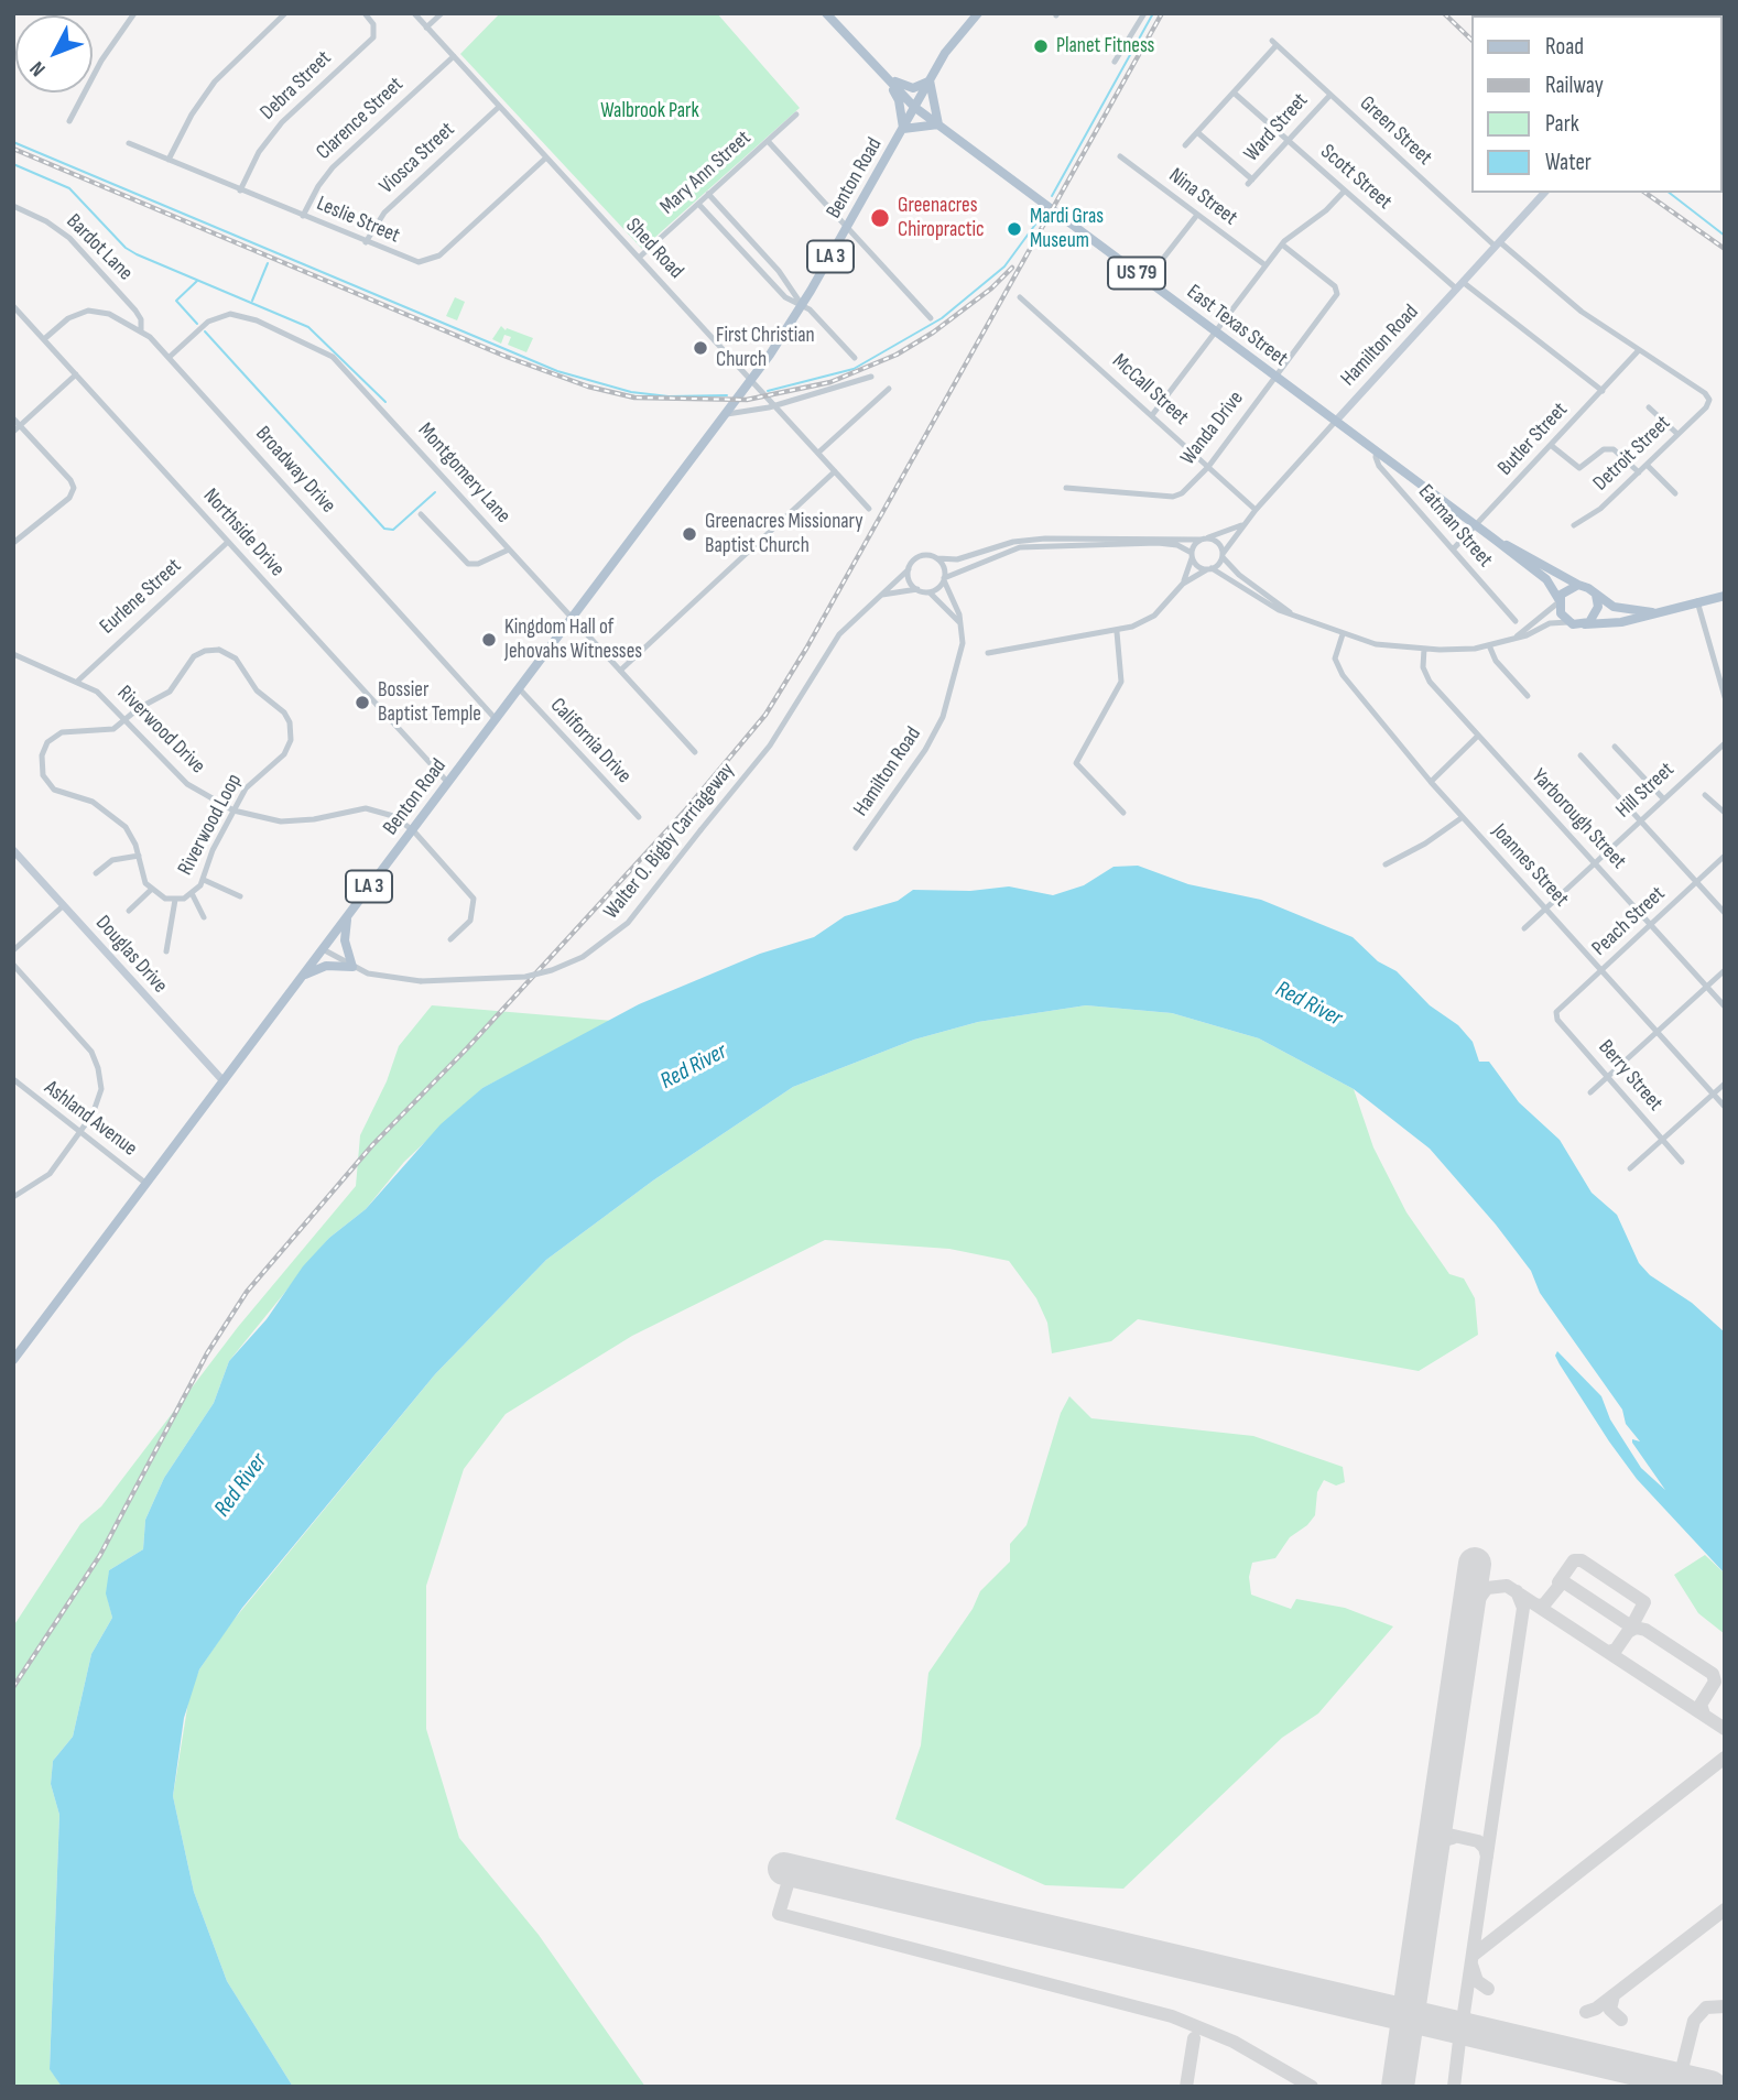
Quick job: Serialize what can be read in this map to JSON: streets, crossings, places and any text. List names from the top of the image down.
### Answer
{
  "streets": {
    "main road": [
      "Benton Road",
      "LA 3",
      "US 79",
      "East Texas Street"
    ],
    "street": [
      "Debra Street",
      "Clarence Street",
      "Ward Street",
      "Green Street",
      "Viosca Street",
      "Mary Ann Street",
      "Scott Street",
      "Nina Street",
      "Leslie Street",
      "Bardot Lane",
      "Shed Road",
      "Hamilton Road",
      "McCall Street",
      "Wanda Drive",
      "Butler Street",
      "Detroit Street",
      "Broadway Drive",
      "Montgomery Lane",
      "Eatman Street",
      "Northside Drive",
      "Eurlene Street",
      "Riverwood Drive",
      "California Drive",
      "Hill Street",
      "Yarborough Street",
      "Riverwood Loop",
      "Walter O. Bigby Carriageway",
      "Joannes Street",
      "Peach Street",
      "Douglas Drive",
      "Berry Street",
      "Ashland Avenue"
    ]
  },
  "crossings": [
    ["Debra Street", "Leslie Street"],
    ["Clarence Street", "Leslie Street"],
    ["Clarence Street", "Shed Road"],
    ["Ward Street", "Green Street"],
    ["Ward Street", "Scott Street"],
    ["Green Street", "Scott Street"],
    ["Green Street", "Hamilton Road"],
    ["Green Street", "Butler Street"],
    ["Green Street", "Detroit Street"],
    ["Viosca Street", "Leslie Street"],
    ["Viosca Street", "Shed Road"],
    ["Mary Ann Street", "Shed Road"],
    ["Scott Street", "Hamilton Road"],
    ["Scott Street", "Butler Street"],
    ["Benton Road", "Shed Road"],
    ["Benton Road", "East Texas Street"],
    ["Benton Road", "Broadway Drive"],
    ["Benton Road", "Montgomery Lane"],
    ["Benton Road", "Northside Drive"],
    ["Benton Road", "Riverwood Drive"],
    ["Benton Road", "California Drive"],
    ["Benton Road", "Walter O. Bigby Carriageway"],
    ["Benton Road", "Douglas Drive"],
    ["Benton Road", "Ashland Avenue"],
    ["Leslie Street", "Shed Road"],
    ["Bardot Lane", "Broadway Drive"],
    ["East Texas Street", "Hamilton Road"],
    ["East Texas Street", "Wanda Drive"],
    ["East Texas Street", "Butler Street"],
    ["East Texas Street", "Eatman Street"],
    ["Hamilton Road", "McCall Street"],
    ["Hamilton Road", "Walter O. Bigby Carriageway"],
    ["McCall Street", "Wanda Drive"],
    ["Butler Street", "Eatman Street"],
    ["Broadway Drive", "Montgomery Lane"],
    ["Broadway Drive", "Northside Drive"],
    ["Northside Drive", "Eurlene Street"],
    ["Eurlene Street", "Riverwood Drive"],
    ["Riverwood Drive", "Riverwood Loop"],
    ["Hill Street", "Yarborough Street"],
    ["Hill Street", "Joannes Street"],
    ["Yarborough Street", "Peach Street"],
    ["Joannes Street", "Peach Street"],
    ["Peach Street", "Berry Street"]
  ],
  "water": ["Red River"],
  "parks": ["Walbrook Park"],
  "places": [
    "Planet Fitness",
    "Greenacres Chiropractic",
    "Mardi Gras Museum",
    "First Christian Church",
    "Greenacres Missionary Baptist Church",
    "Kingdom Hall of Jehovahs Witnesses",
    "Bossier Baptist Temple"
  ],
  "legend": [
    "Road",
    "Railway",
    "Park",
    "Water"
  ],
  "north": "bottom left"
}
